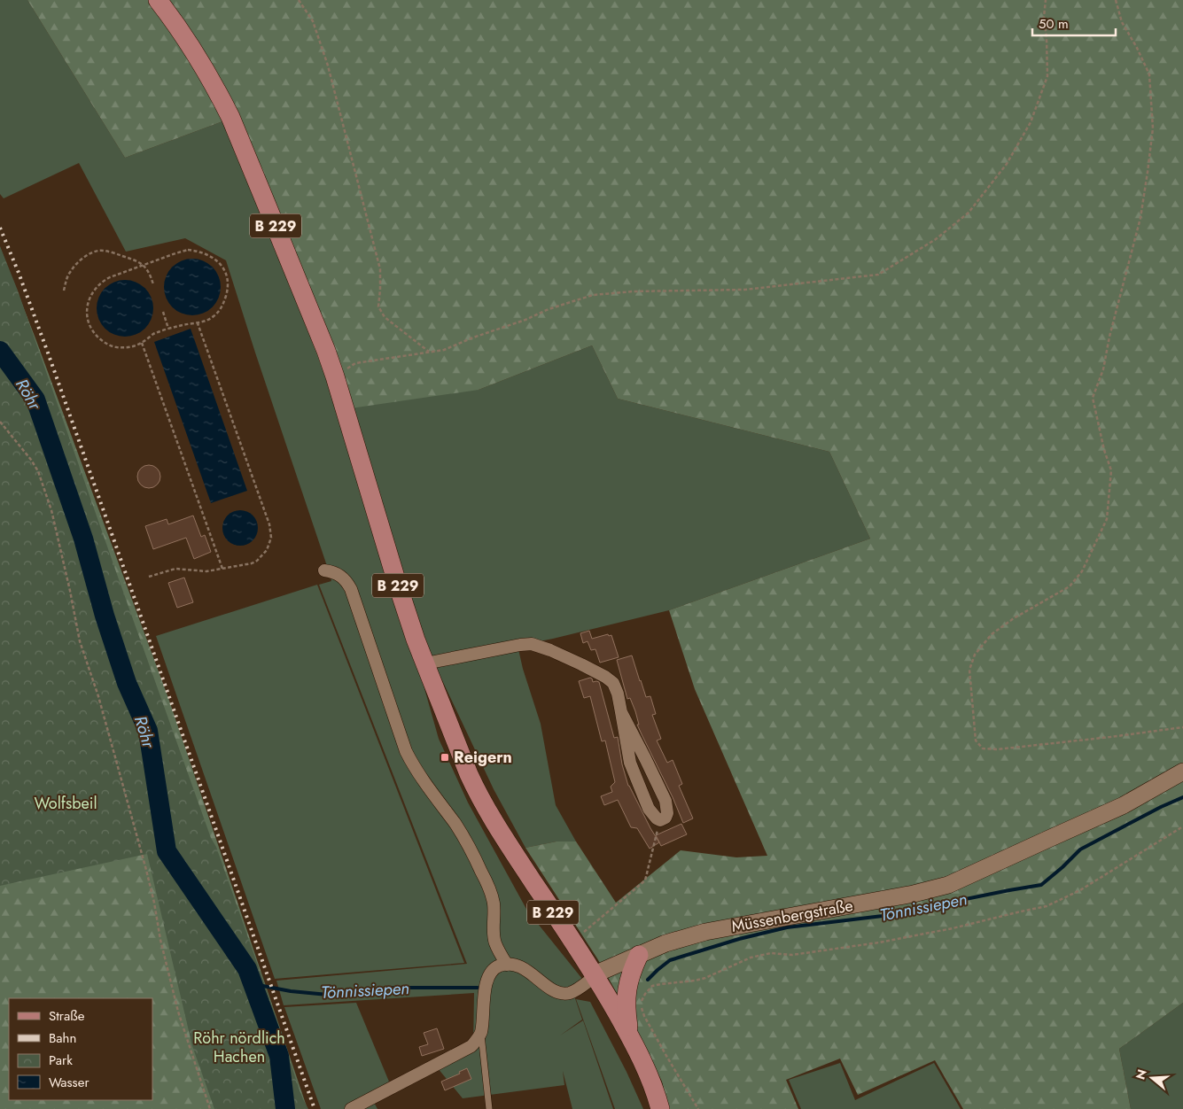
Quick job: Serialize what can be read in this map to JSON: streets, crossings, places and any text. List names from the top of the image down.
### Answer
{
  "streets": {
    "main road": ["B 229", "Müssenbergstraße"]
  },
  "crossings": [
    ["B 229", "Müssenbergstraße"]
  ],
  "water": ["Röhr", "Tönnissiepen"],
  "parks": ["Wolfsbeil", "Röhr nördlich Hachen"],
  "places": {
    "transit": ["Reigern"]
  },
  "legend": [
    "Straße",
    "Bahn",
    "Park",
    "Wasser"
  ],
  "scale_bar": "50 m",
  "north": "left"
}
